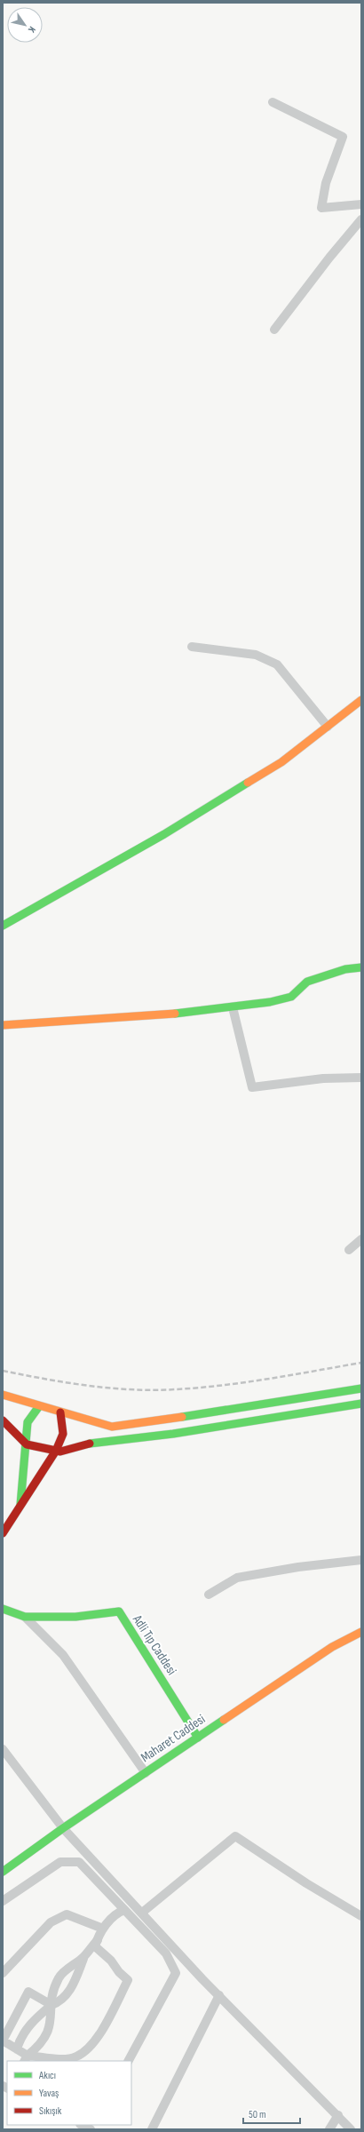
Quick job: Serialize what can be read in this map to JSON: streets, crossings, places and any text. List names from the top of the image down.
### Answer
{
  "streets": {
    "street": ["Adli Tıp Caddesi", "Maharet Caddesi"]
  },
  "crossings": [
    ["Adli Tıp Caddesi", "Maharet Caddesi"]
  ],
  "legend": ["Akıcı", "Yavaş", "Sıkışık"],
  "scale_bar": "50 m",
  "north": "bottom right"
}
